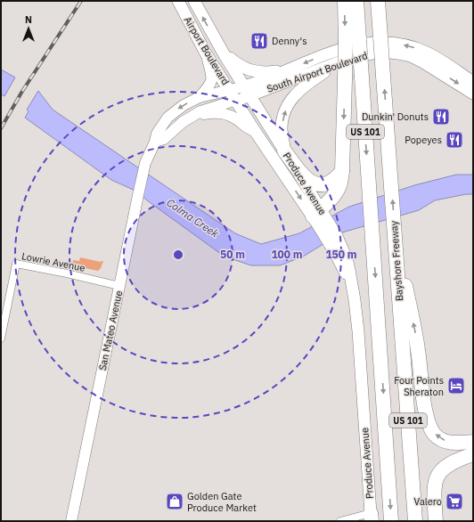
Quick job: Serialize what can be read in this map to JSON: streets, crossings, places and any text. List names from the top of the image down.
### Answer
{
  "streets": {
    "highway": ["US 101", "Bayshore Freeway"],
    "main road": [
      "Airport Boulevard",
      "South Airport Boulevard",
      "Produce Avenue",
      "San Mateo Avenue"
    ],
    "street": ["Lowrie Avenue"]
  },
  "crossings": [
    ["Airport Boulevard", "South Airport Boulevard"],
    ["Airport Boulevard", "Produce Avenue"],
    ["Airport Boulevard", "San Mateo Avenue"],
    ["South Airport Boulevard", "Produce Avenue"],
    ["South Airport Boulevard", "San Mateo Avenue"],
    ["Produce Avenue", "San Mateo Avenue"],
    ["Lowrie Avenue", "San Mateo Avenue"]
  ],
  "water": ["Colma Creek"],
  "places": {
    "restaurant": ["Denny's", "Dunkin' Donuts", "Popeyes"],
    "hotel": ["Four Points Sheraton"],
    "shop": ["Golden Gate Produce Market"],
    "supermarket": ["Valero"]
  },
  "north": "top",
  "rings": ["50 m", "100 m", "150 m"]
}
